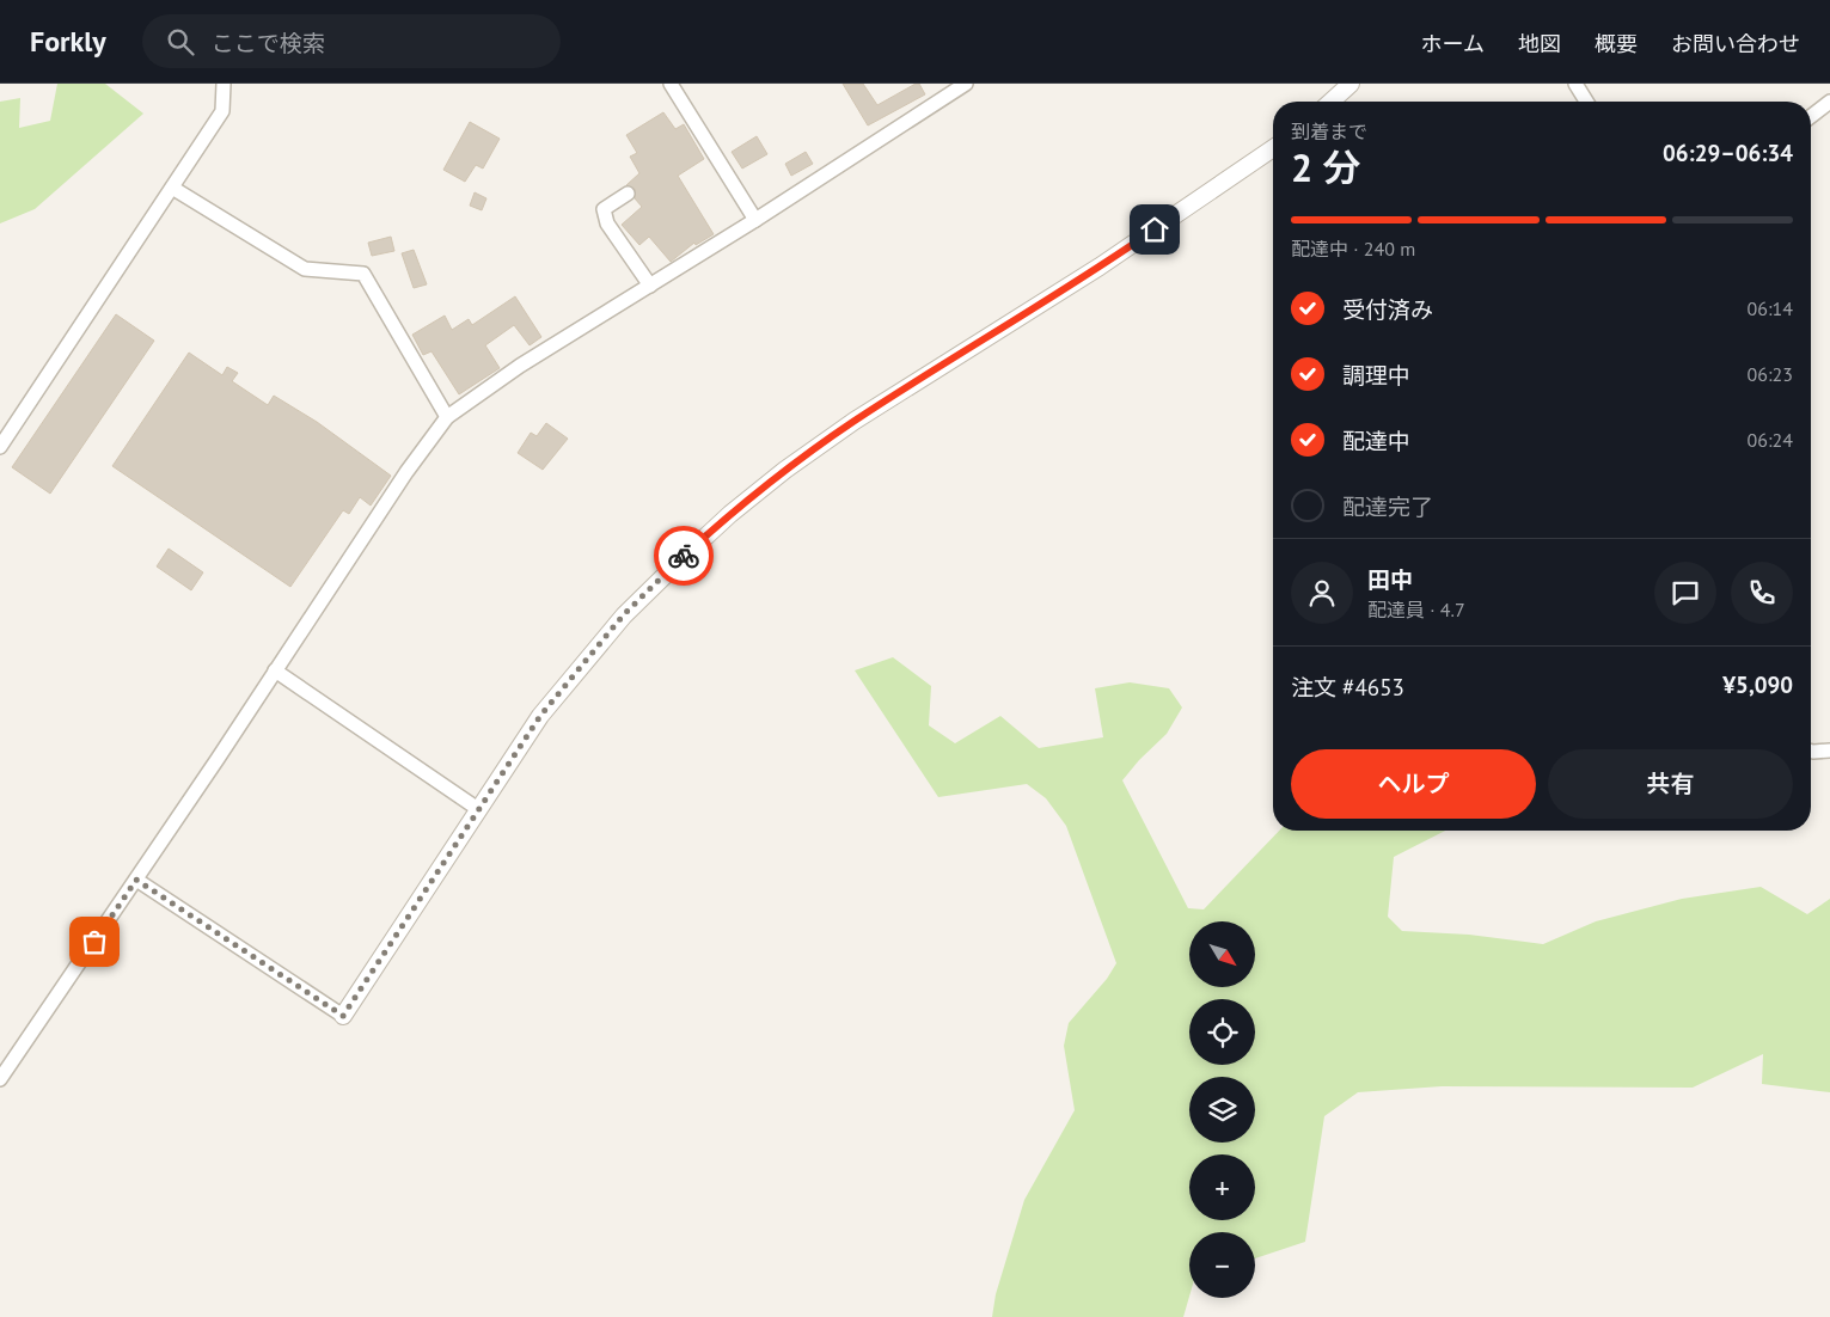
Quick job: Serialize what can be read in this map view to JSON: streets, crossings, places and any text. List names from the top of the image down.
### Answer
{
  "north": "bottom right",
  "page": {
    "header": "Forkly",
    "search": "ここで検索",
    "nav": [
      "ホーム",
      "地図",
      "概要",
      "お問い合わせ"
    ],
    "heading": ["2 分", "到着まで", "06:29–06:34"],
    "panel": [
      "田中",
      "配達員 · 4.7",
      "注文 #4653",
      "¥5,090"
    ],
    "bar": "配達中 · 240 m",
    "list": [
      ["受付済み", "06:14"],
      ["調理中", "06:23"],
      ["配達中", "06:24"],
      "配達完了"
    ],
    "buttons": ["ヘルプ", "共有"],
    "map_buttons": ["+", "−"]
  }
}
